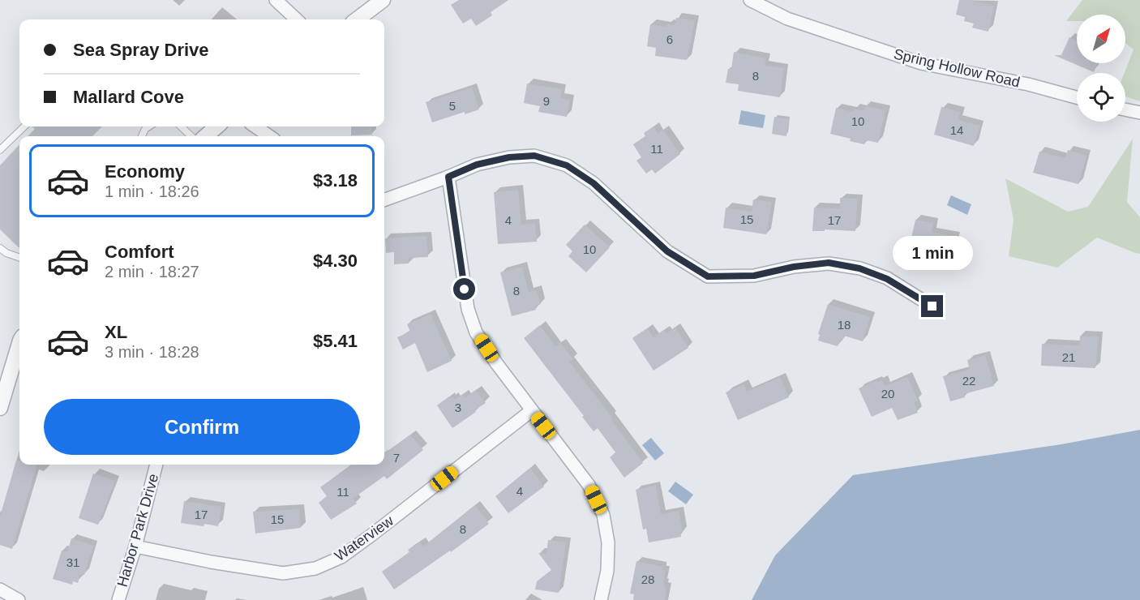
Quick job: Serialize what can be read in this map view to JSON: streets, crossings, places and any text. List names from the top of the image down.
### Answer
{
  "streets": {
    "street": ["Spring Hollow Road", "Harbor Park Drive", "Waterview"]
  },
  "crossings": [
    ["Harbor Park Drive", "Waterview"]
  ],
  "house_numbers": [
    "6",
    "8",
    "9",
    "5",
    "10",
    "14",
    "11",
    "15",
    "4",
    "17",
    "10",
    "8",
    "18",
    "21",
    "22",
    "20",
    "3",
    "7",
    "4",
    "11",
    "17",
    "15",
    "8",
    "31",
    "28"
  ],
  "north": "top right",
  "page": {
    "banner": ["Sea Spray Drive", "Mallard Cove"],
    "list": [
      {
        "name": "Economy",
        "note": "1 min · 18:26",
        "value": "$3.18"
      },
      {
        "name": "Comfort",
        "note": "2 min · 18:27",
        "value": "$4.30"
      },
      {
        "name": "XL",
        "note": "3 min · 18:28",
        "value": "$5.41"
      }
    ],
    "bubble": "1 min",
    "buttons": "Confirm"
  }
}
